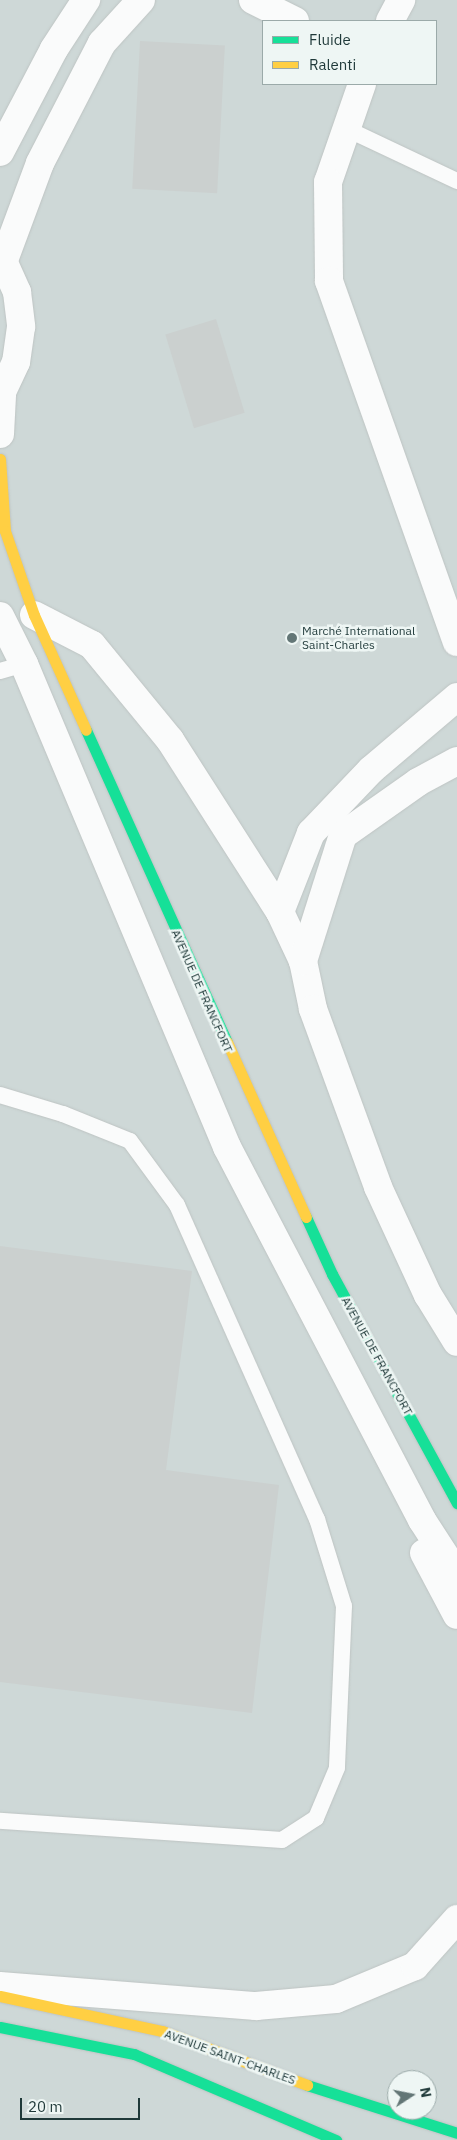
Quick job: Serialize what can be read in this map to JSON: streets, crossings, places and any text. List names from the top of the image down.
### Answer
{
  "streets": {
    "street": ["AVENUE DE FRANCFORT", "AVENUE SAINT-CHARLES"]
  },
  "places": ["Marché International Saint-Charles"],
  "legend": ["Fluide", "Ralenti"],
  "scale_bar": "20 m",
  "north": "right"
}
